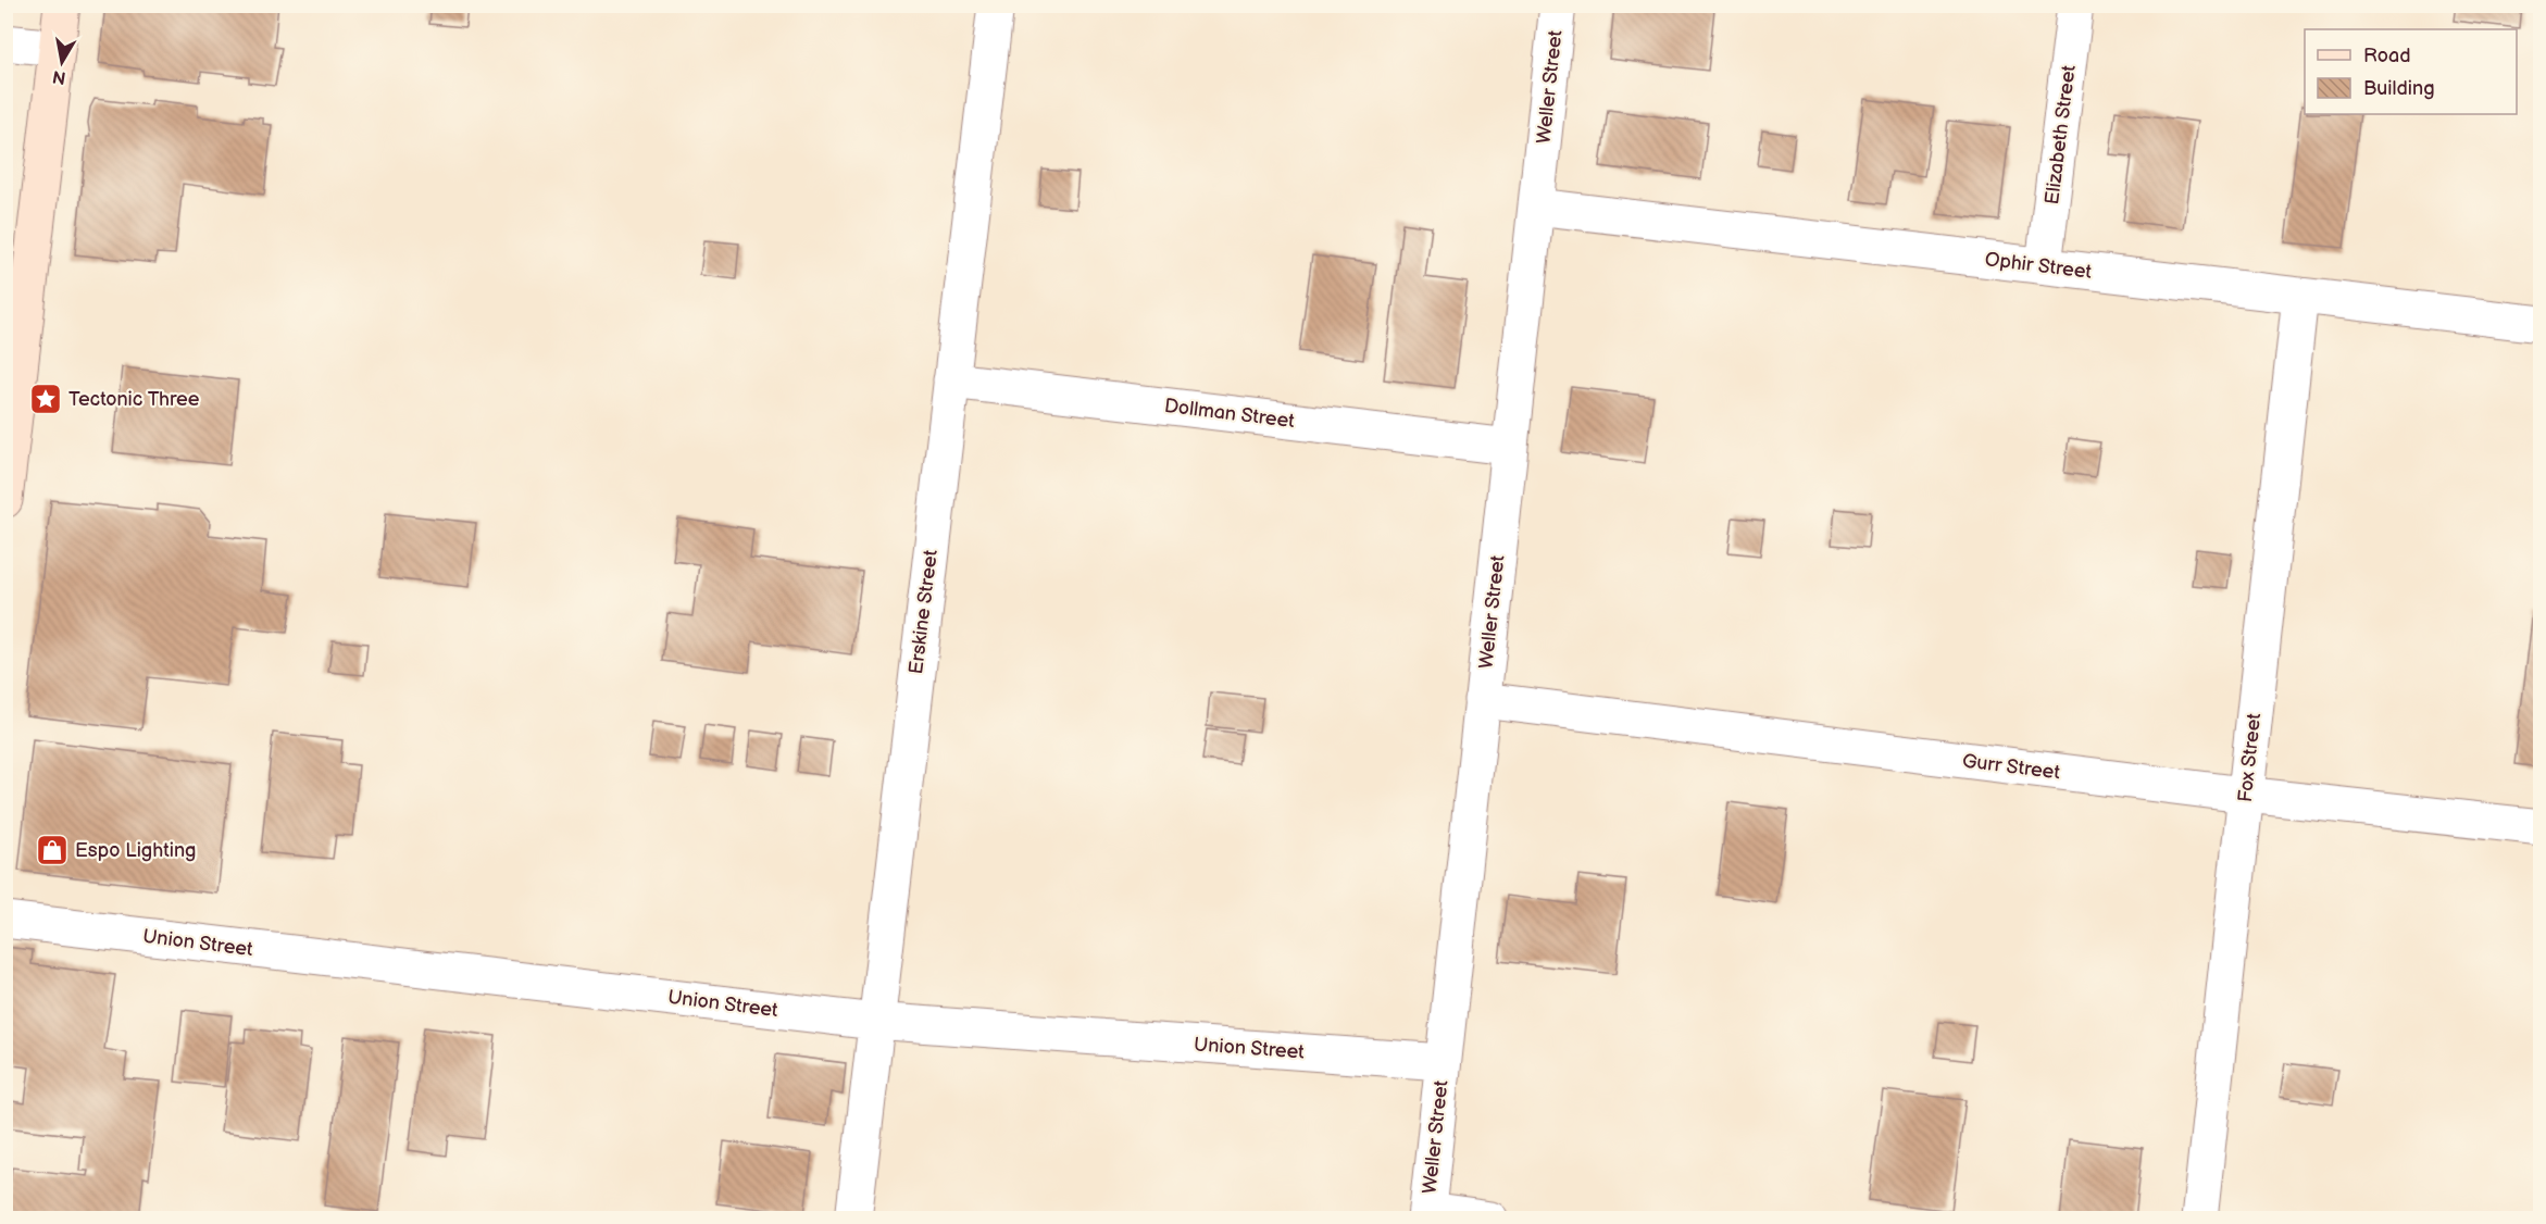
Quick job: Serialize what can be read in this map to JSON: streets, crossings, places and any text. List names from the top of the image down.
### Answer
{
  "streets": {
    "street": [
      "Weller Street",
      "Elizabeth Street",
      "Ophir Street",
      "Dollman Street",
      "Erskine Street",
      "Fox Street",
      "Gurr Street",
      "Union Street"
    ]
  },
  "crossings": [
    ["Weller Street", "Ophir Street"],
    ["Weller Street", "Dollman Street"],
    ["Weller Street", "Gurr Street"],
    ["Weller Street", "Union Street"],
    ["Elizabeth Street", "Ophir Street"],
    ["Ophir Street", "Fox Street"],
    ["Dollman Street", "Erskine Street"],
    ["Erskine Street", "Union Street"],
    ["Fox Street", "Gurr Street"]
  ],
  "places": {
    "place": ["Tectonic Three"],
    "shop": ["Espo Lighting"]
  },
  "legend": ["Road", "Building"],
  "north": "bottom"
}
